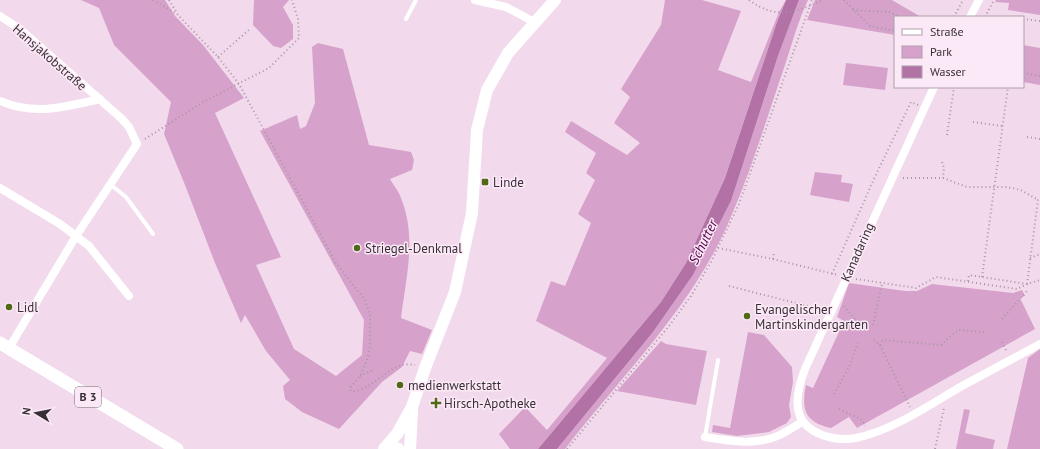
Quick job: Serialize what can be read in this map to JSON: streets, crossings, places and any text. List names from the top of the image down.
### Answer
{
  "streets": {
    "main road": ["B 3"],
    "street": ["Hansjakobstraße", "Kanadaring"]
  },
  "water": ["Schutter"],
  "places": {
    "transit": ["Linde"],
    "other": [
      "Striegel-Denkmal",
      "Lidl",
      "Evangelischer Martinskindergarten",
      "medienwerkstatt"
    ],
    "health": ["Hirsch-Apotheke"]
  },
  "legend": ["Straße", "Park", "Wasser"],
  "north": "left"
}
